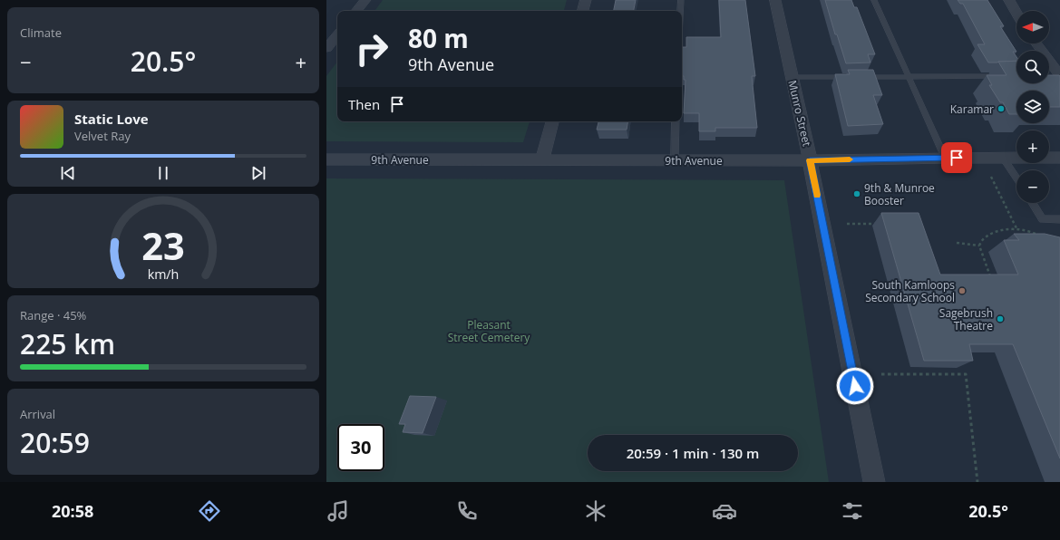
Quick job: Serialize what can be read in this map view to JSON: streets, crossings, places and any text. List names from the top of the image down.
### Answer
{
  "streets": {
    "street": ["Munro Street", "9th Avenue"]
  },
  "crossings": [
    ["Munro Street", "9th Avenue"]
  ],
  "parks": ["Pleasant Street Cemetery"],
  "places": [
    "Karamar",
    "9th & Munroe Booster",
    "South Kamloops Secondary School",
    "Sagebrush Theatre"
  ],
  "north": "left",
  "page": {
    "tile": [
      "Climate",
      ["Range · 45%", "225 km"],
      ["Arrival", "20:59"]
    ],
    "map_buttons": ["+", "−"],
    "turn": ["80 m", "9th Avenue"],
    "heat": ["−", "20.5°", "+"],
    "then": "Then",
    "song": ["Static Love", "Velvet Ray"],
    "limit": "30",
    "trip": "20:59 · 1 min · 130 m",
    "tabs": ["20:58", "20.5°"],
    "gauge": ["23", "km/h"]
  }
}
